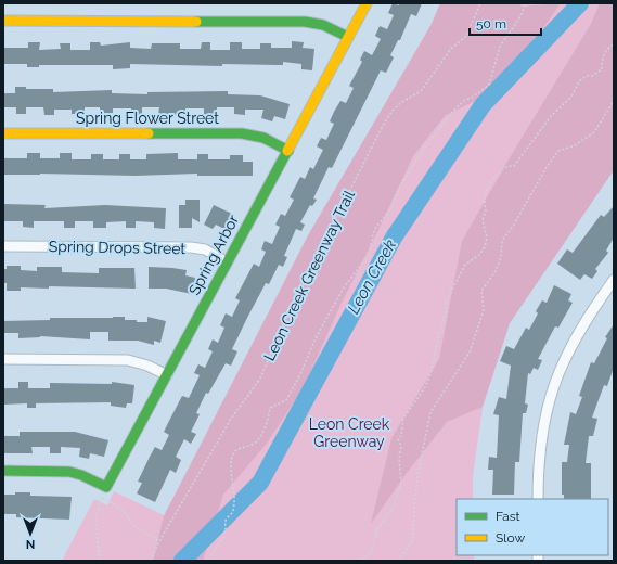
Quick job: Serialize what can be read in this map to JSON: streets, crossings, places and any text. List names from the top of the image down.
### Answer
{
  "streets": {
    "street": ["Spring Flower Street", "Spring Drops Street", "Spring Arbor"],
    "path": ["Leon Creek Greenway Trail"]
  },
  "crossings": [
    ["Spring Flower Street", "Spring Arbor"],
    ["Spring Drops Street", "Spring Arbor"]
  ],
  "water": ["Leon Creek"],
  "parks": ["Leon Creek Greenway"],
  "legend": ["Fast", "Slow"],
  "scale_bar": "50 m",
  "north": "bottom"
}
